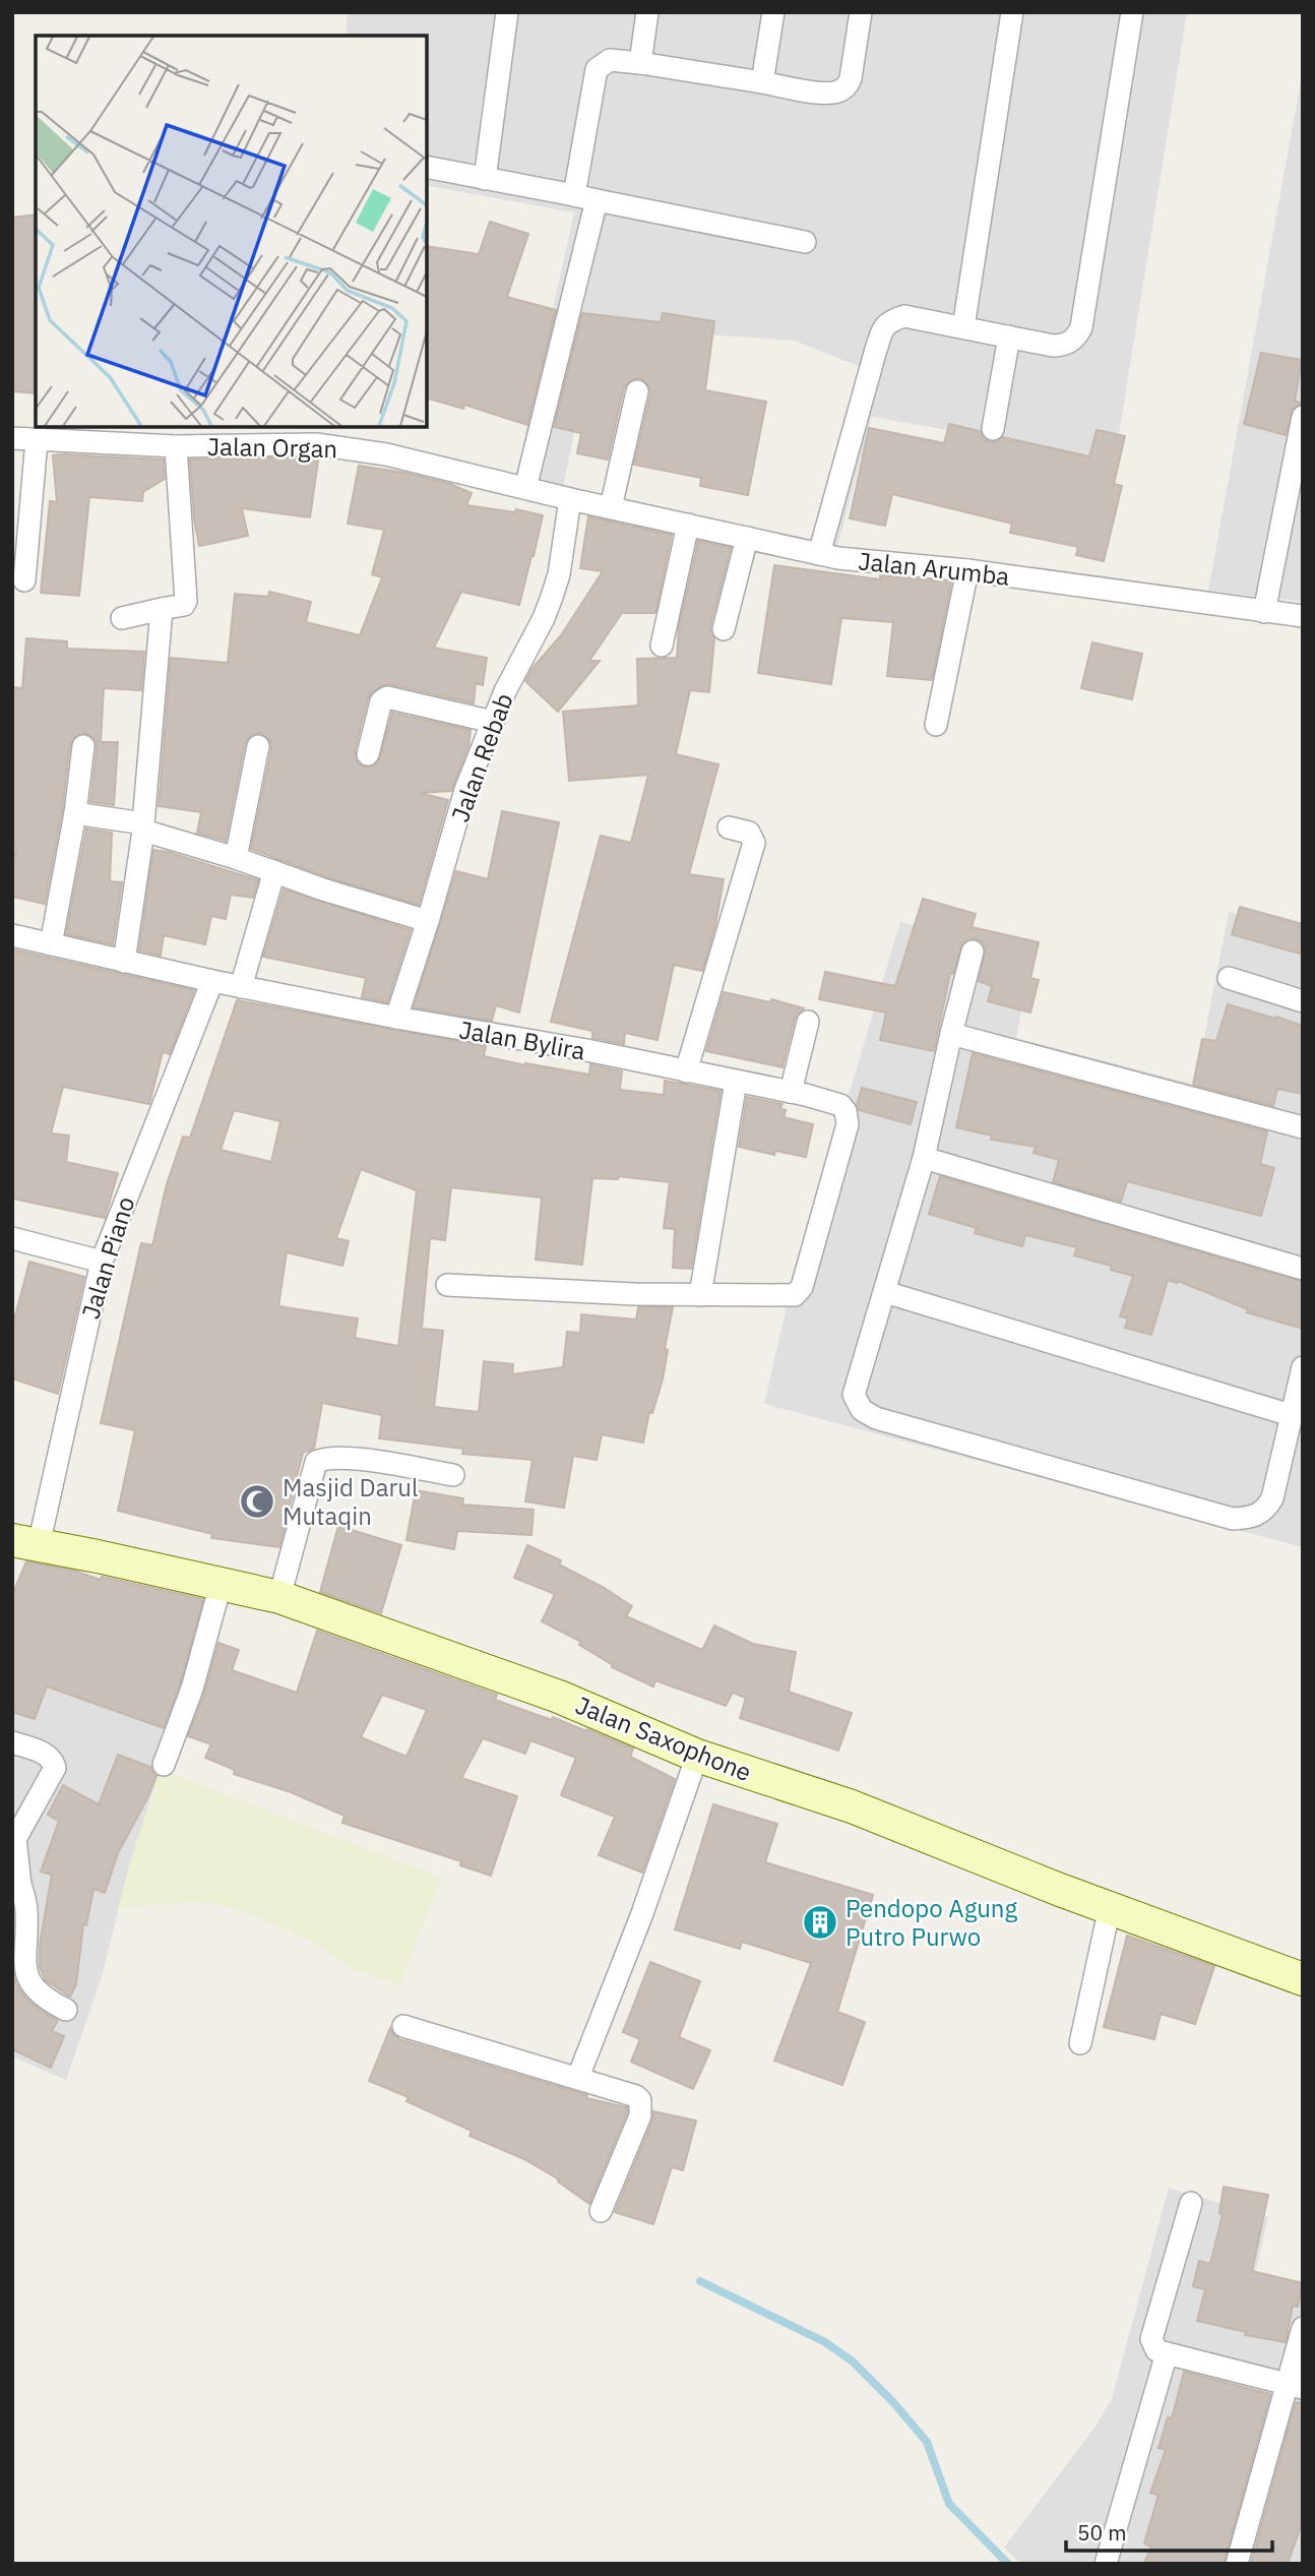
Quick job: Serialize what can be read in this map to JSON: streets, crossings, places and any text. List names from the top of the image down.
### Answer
{
  "streets": {
    "main road": ["Jalan Saxophone"],
    "street": [
      "Jalan Organ",
      "Jalan Arumba",
      "Jalan Rebab",
      "Jalan Bylira",
      "Jalan Piano"
    ]
  },
  "crossings": [
    ["Jalan Organ", "Jalan Arumba"],
    ["Jalan Organ", "Jalan Rebab"],
    ["Jalan Arumba", "Jalan Rebab"],
    ["Jalan Rebab", "Jalan Bylira"],
    ["Jalan Bylira", "Jalan Piano"],
    ["Jalan Piano", "Jalan Saxophone"]
  ],
  "places": {
    "mosque": ["Masjid Darul Mutaqin"],
    "building": ["Pendopo Agung Putro Purwo"]
  },
  "scale_bar": "50 m"
}
